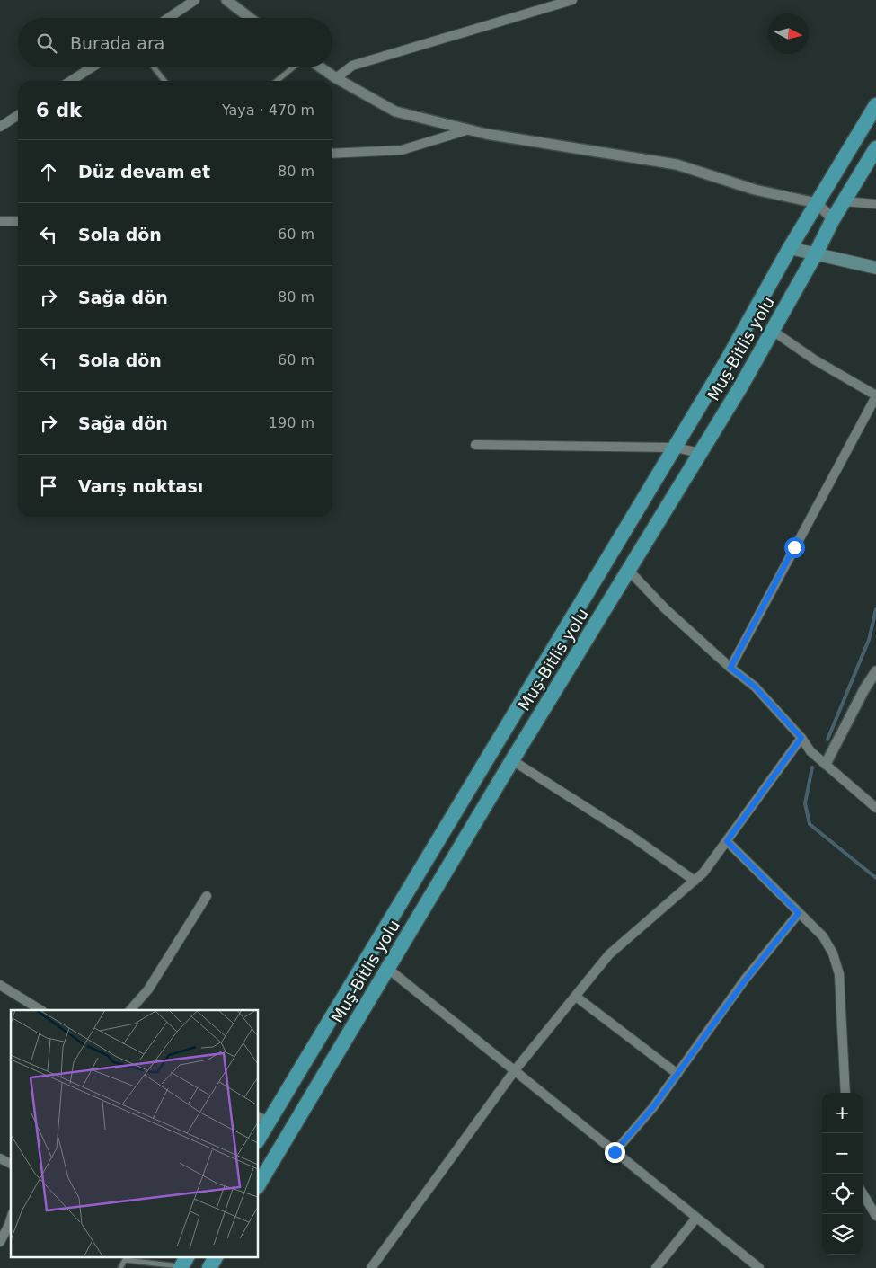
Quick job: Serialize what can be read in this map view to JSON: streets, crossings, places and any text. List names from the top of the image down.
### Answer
{
  "streets": {
    "highway": ["Muş-Bitlis yolu"]
  },
  "north": "right",
  "page": {
    "search": "Burada ara",
    "heading": ["6 dk", "Yaya · 470 m"],
    "list": [
      ["Düz devam et", "80 m"],
      ["Sola dön", "60 m"],
      ["Sağa dön", "80 m"],
      ["Sola dön", "60 m"],
      ["Sağa dön", "190 m"],
      "Varış noktası"
    ],
    "map_buttons": ["+", "−"]
  }
}
